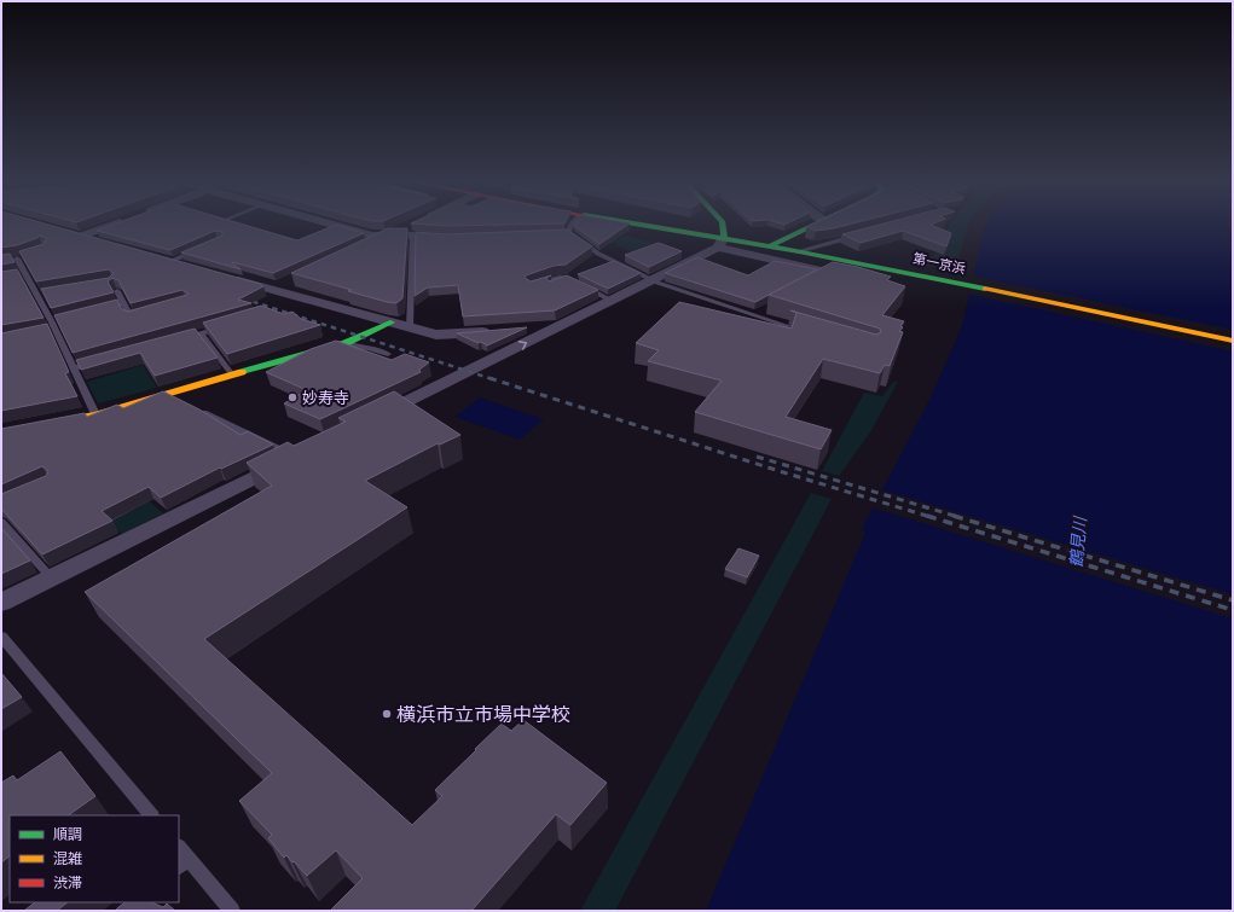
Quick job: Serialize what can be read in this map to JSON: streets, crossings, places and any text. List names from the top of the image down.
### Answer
{
  "streets": {
    "main road": ["第一京浜"]
  },
  "water": ["鶴見川"],
  "places": ["妙寿寺", "横浜市立市場中学校"],
  "legend": ["順調", "混雑", "渋滞"]
}
